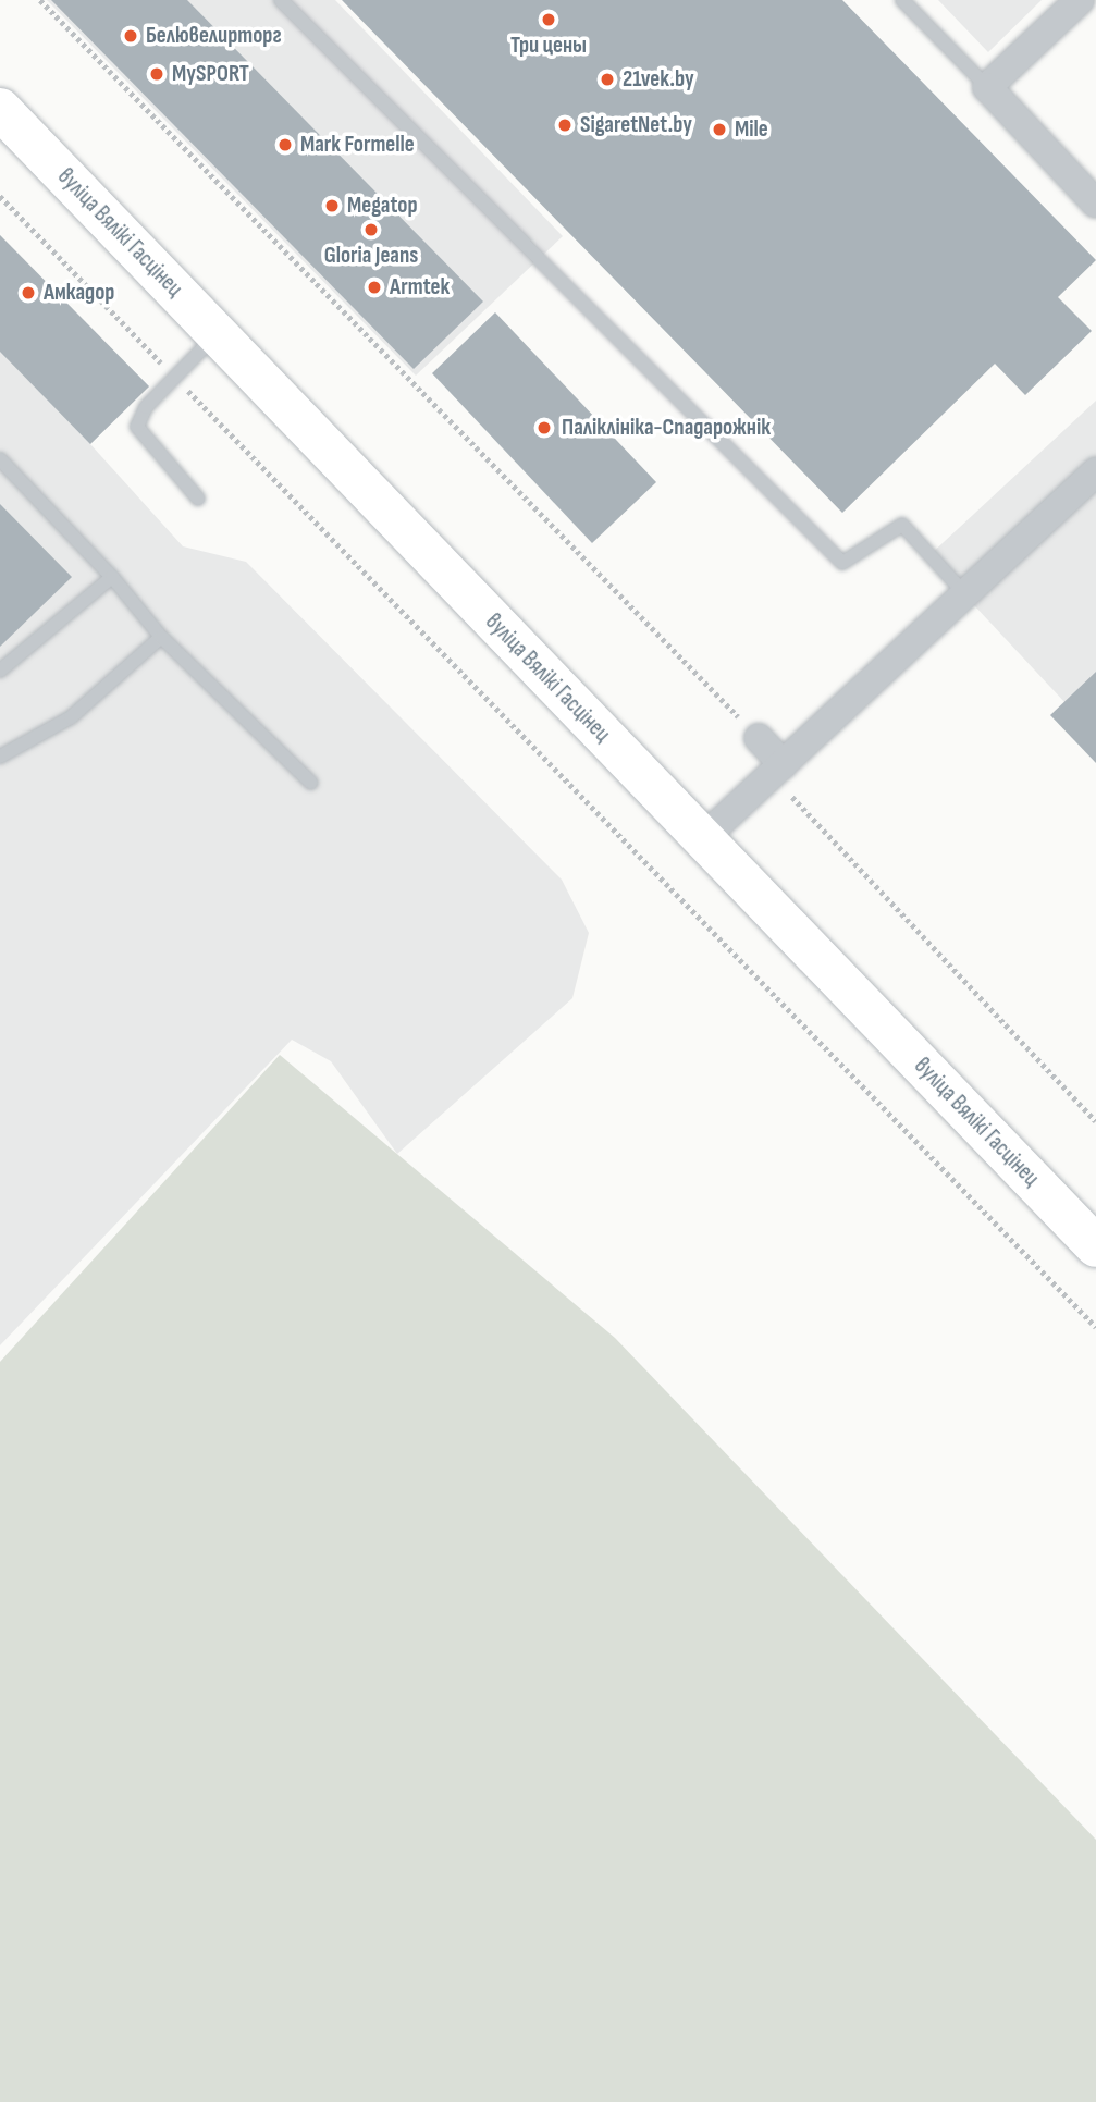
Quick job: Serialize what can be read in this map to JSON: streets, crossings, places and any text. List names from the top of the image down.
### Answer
{
  "streets": {
    "main road": ["вуліца Вялікі Гасцінец"]
  },
  "places": [
    "Три цены",
    "Белювелирторг",
    "MySPORT",
    "21vek.by",
    "SigaretNet.by",
    "Mile",
    "Mark Formelle",
    "Megatop",
    "Gloria Jeans",
    "Armtek",
    "Амкадор",
    "Паліклініка-Спадарожнік"
  ]
}
